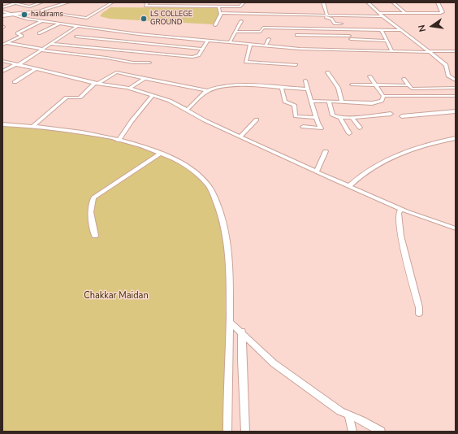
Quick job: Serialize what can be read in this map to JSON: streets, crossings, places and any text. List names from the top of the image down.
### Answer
{
  "parks": ["Chakkar Maidan"],
  "places": ["haldirams", "LS COLLEGE GROUND"],
  "north": "left"
}
